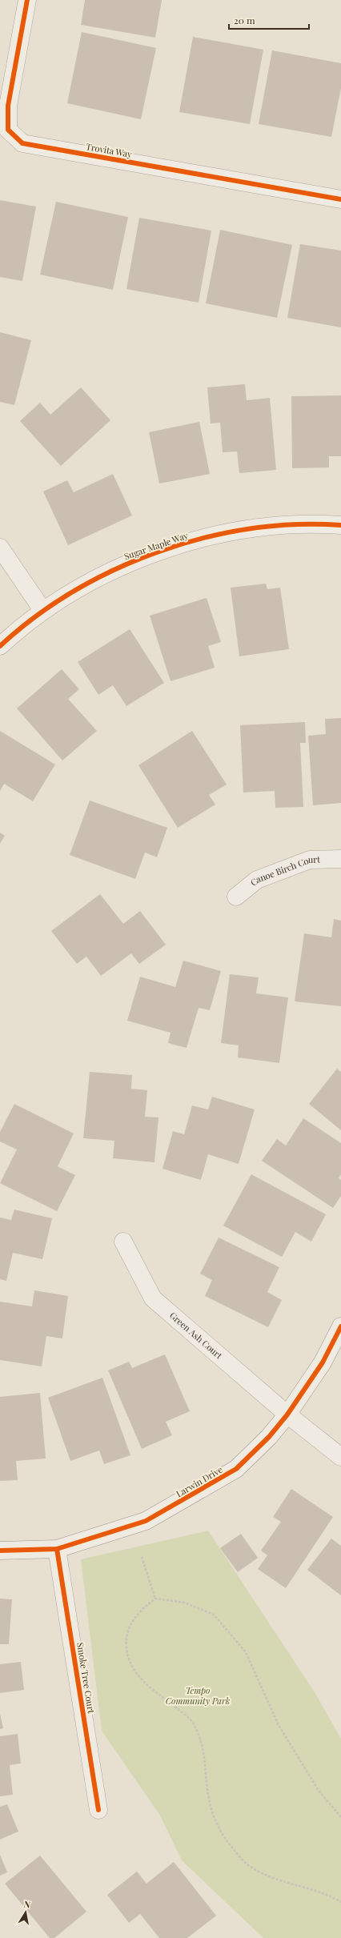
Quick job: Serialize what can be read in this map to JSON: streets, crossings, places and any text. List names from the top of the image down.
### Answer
{
  "streets": {
    "street": [
      "Trovita Way",
      "Sugar Maple Way",
      "Canoe Birch Court",
      "Green Ash Court",
      "Larwin Drive",
      "Smoke Tree Court"
    ]
  },
  "crossings": [
    ["Green Ash Court", "Larwin Drive"],
    ["Larwin Drive", "Smoke Tree Court"]
  ],
  "parks": ["Tempo Community Park"],
  "scale_bar": "20 m",
  "north": "top"
}
